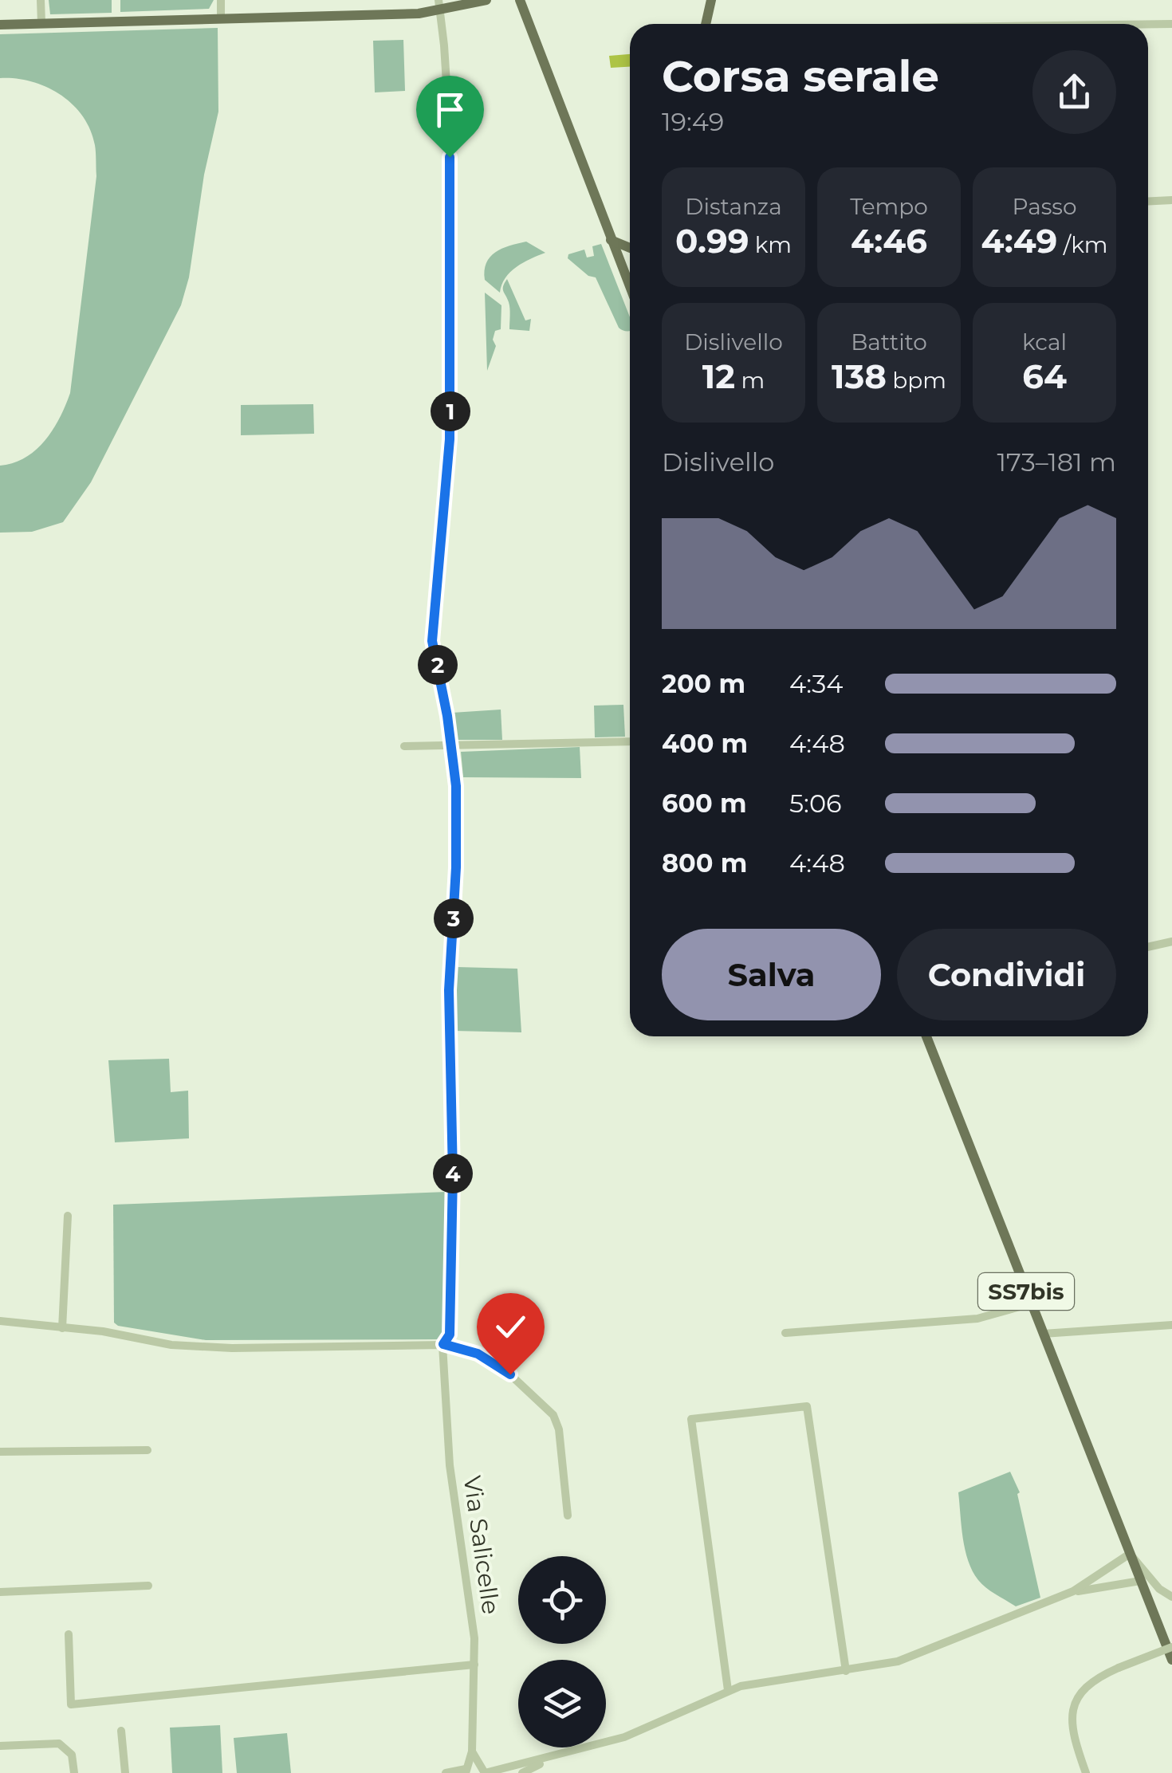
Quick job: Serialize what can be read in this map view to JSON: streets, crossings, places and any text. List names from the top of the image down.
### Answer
{
  "streets": {
    "main road": ["SS7bis"],
    "street": ["Via Salicelle"]
  },
  "page": {
    "heading": ["Corsa serale", "19:49"],
    "stats": [
      ["Distanza", "0.99 km"],
      ["Tempo", "4:46"],
      ["Passo", "4:49 /km"],
      ["Dislivello", "12 m"],
      ["Battito", "138 bpm"],
      ["kcal", "64"]
    ],
    "pins": [
      "1",
      "2",
      "3",
      "4"
    ],
    "chart": ["Dislivello", "173–181 m"],
    "list": [
      {
        "name": "200 m",
        "note": "4:34"
      },
      {
        "name": "400 m",
        "note": "4:48"
      },
      {
        "name": "600 m",
        "note": "5:06"
      },
      {
        "name": "800 m",
        "note": "4:48"
      }
    ],
    "buttons": ["Salva", "Condividi"]
  }
}
